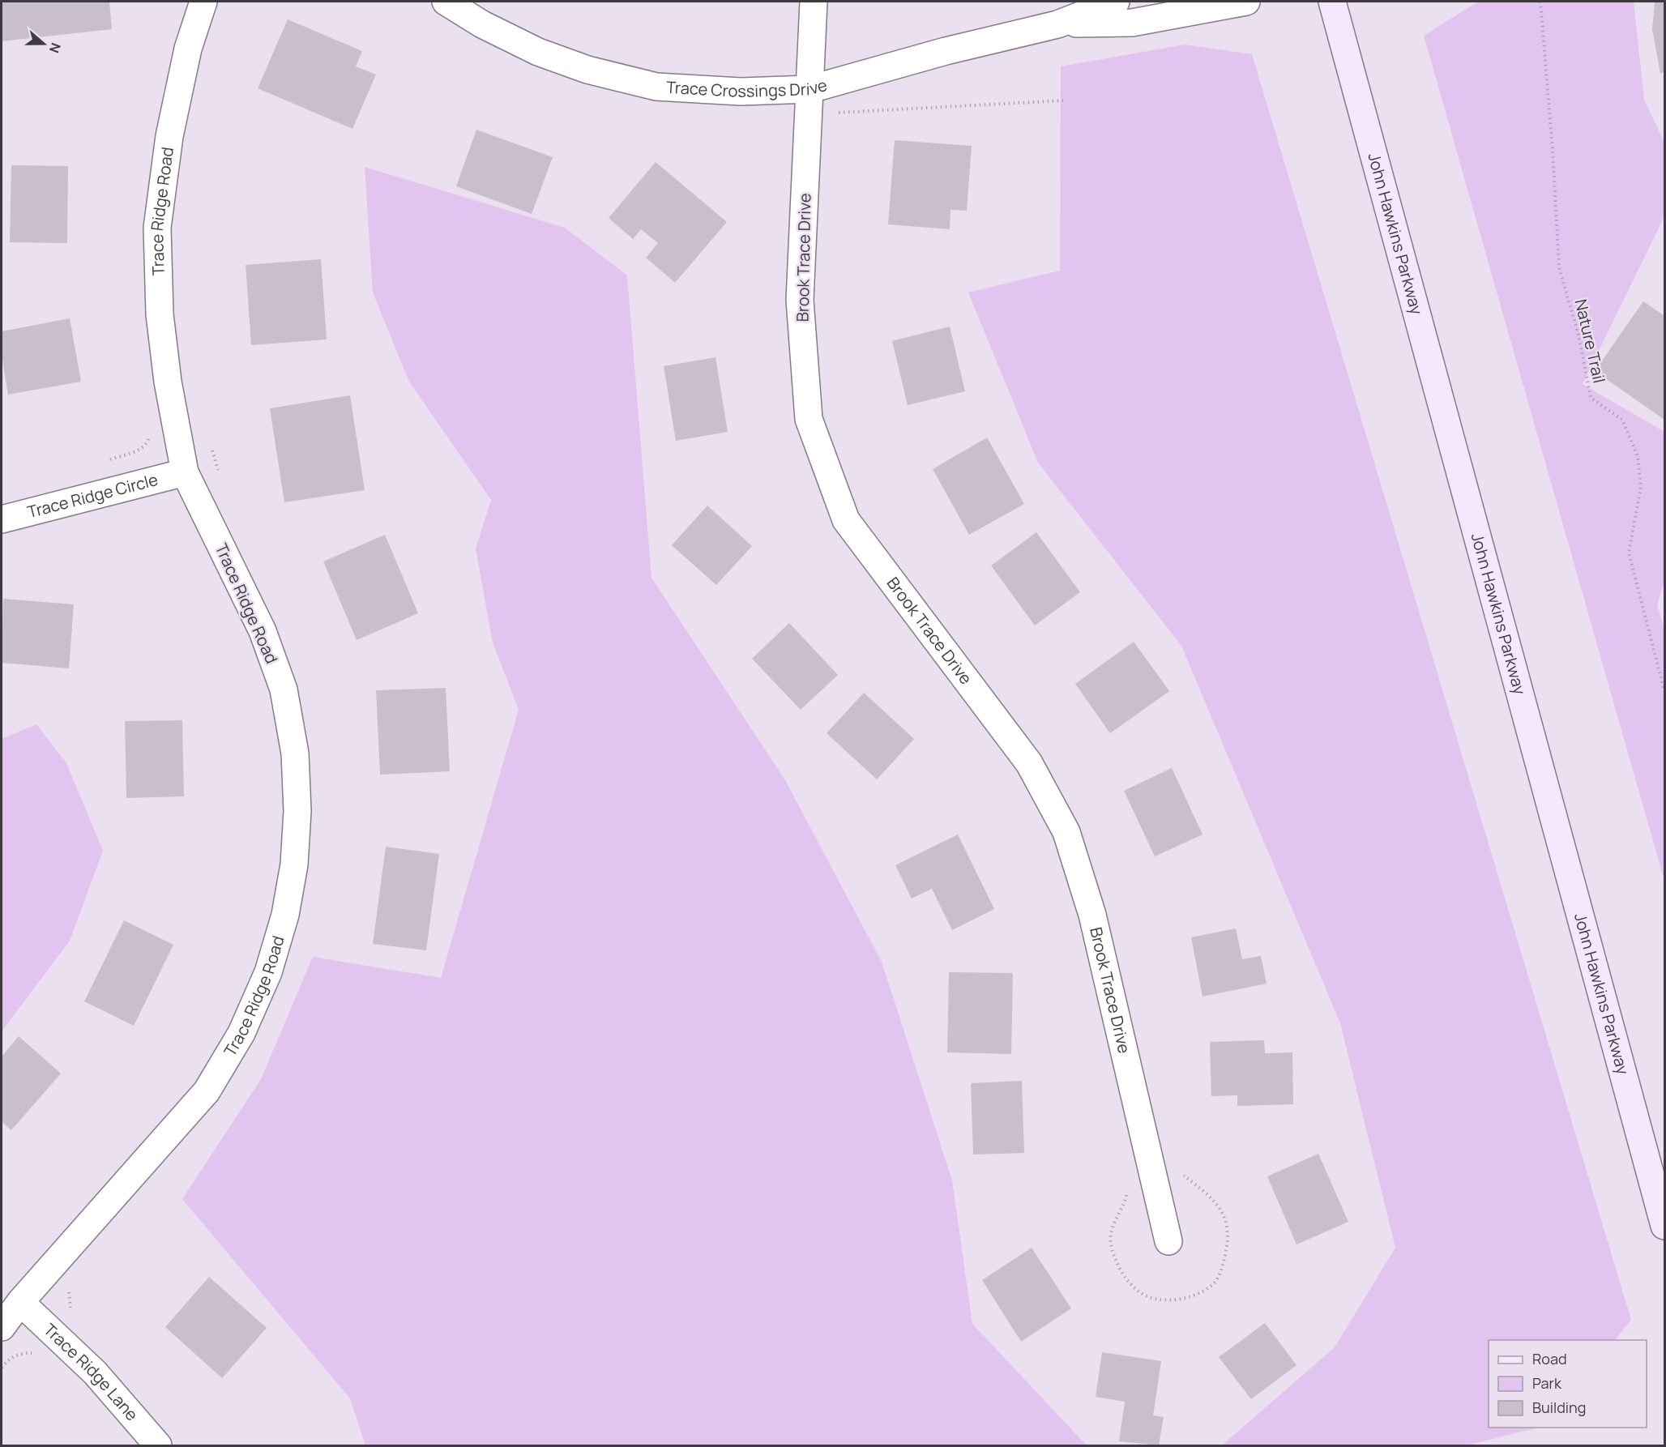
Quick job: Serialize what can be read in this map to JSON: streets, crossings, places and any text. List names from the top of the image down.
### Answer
{
  "streets": {
    "main road": ["John Hawkins Parkway"],
    "street": [
      "Trace Crossings Drive",
      "Trace Ridge Road",
      "Brook Trace Drive",
      "Trace Ridge Circle",
      "Trace Ridge Lane"
    ],
    "path": ["Nature Trail"]
  },
  "crossings": [
    ["Trace Crossings Drive", "Brook Trace Drive"],
    ["Trace Ridge Road", "Trace Ridge Circle"],
    ["Trace Ridge Road", "Trace Ridge Lane"]
  ],
  "legend": ["Road", "Park", "Building"],
  "north": "right"
}
